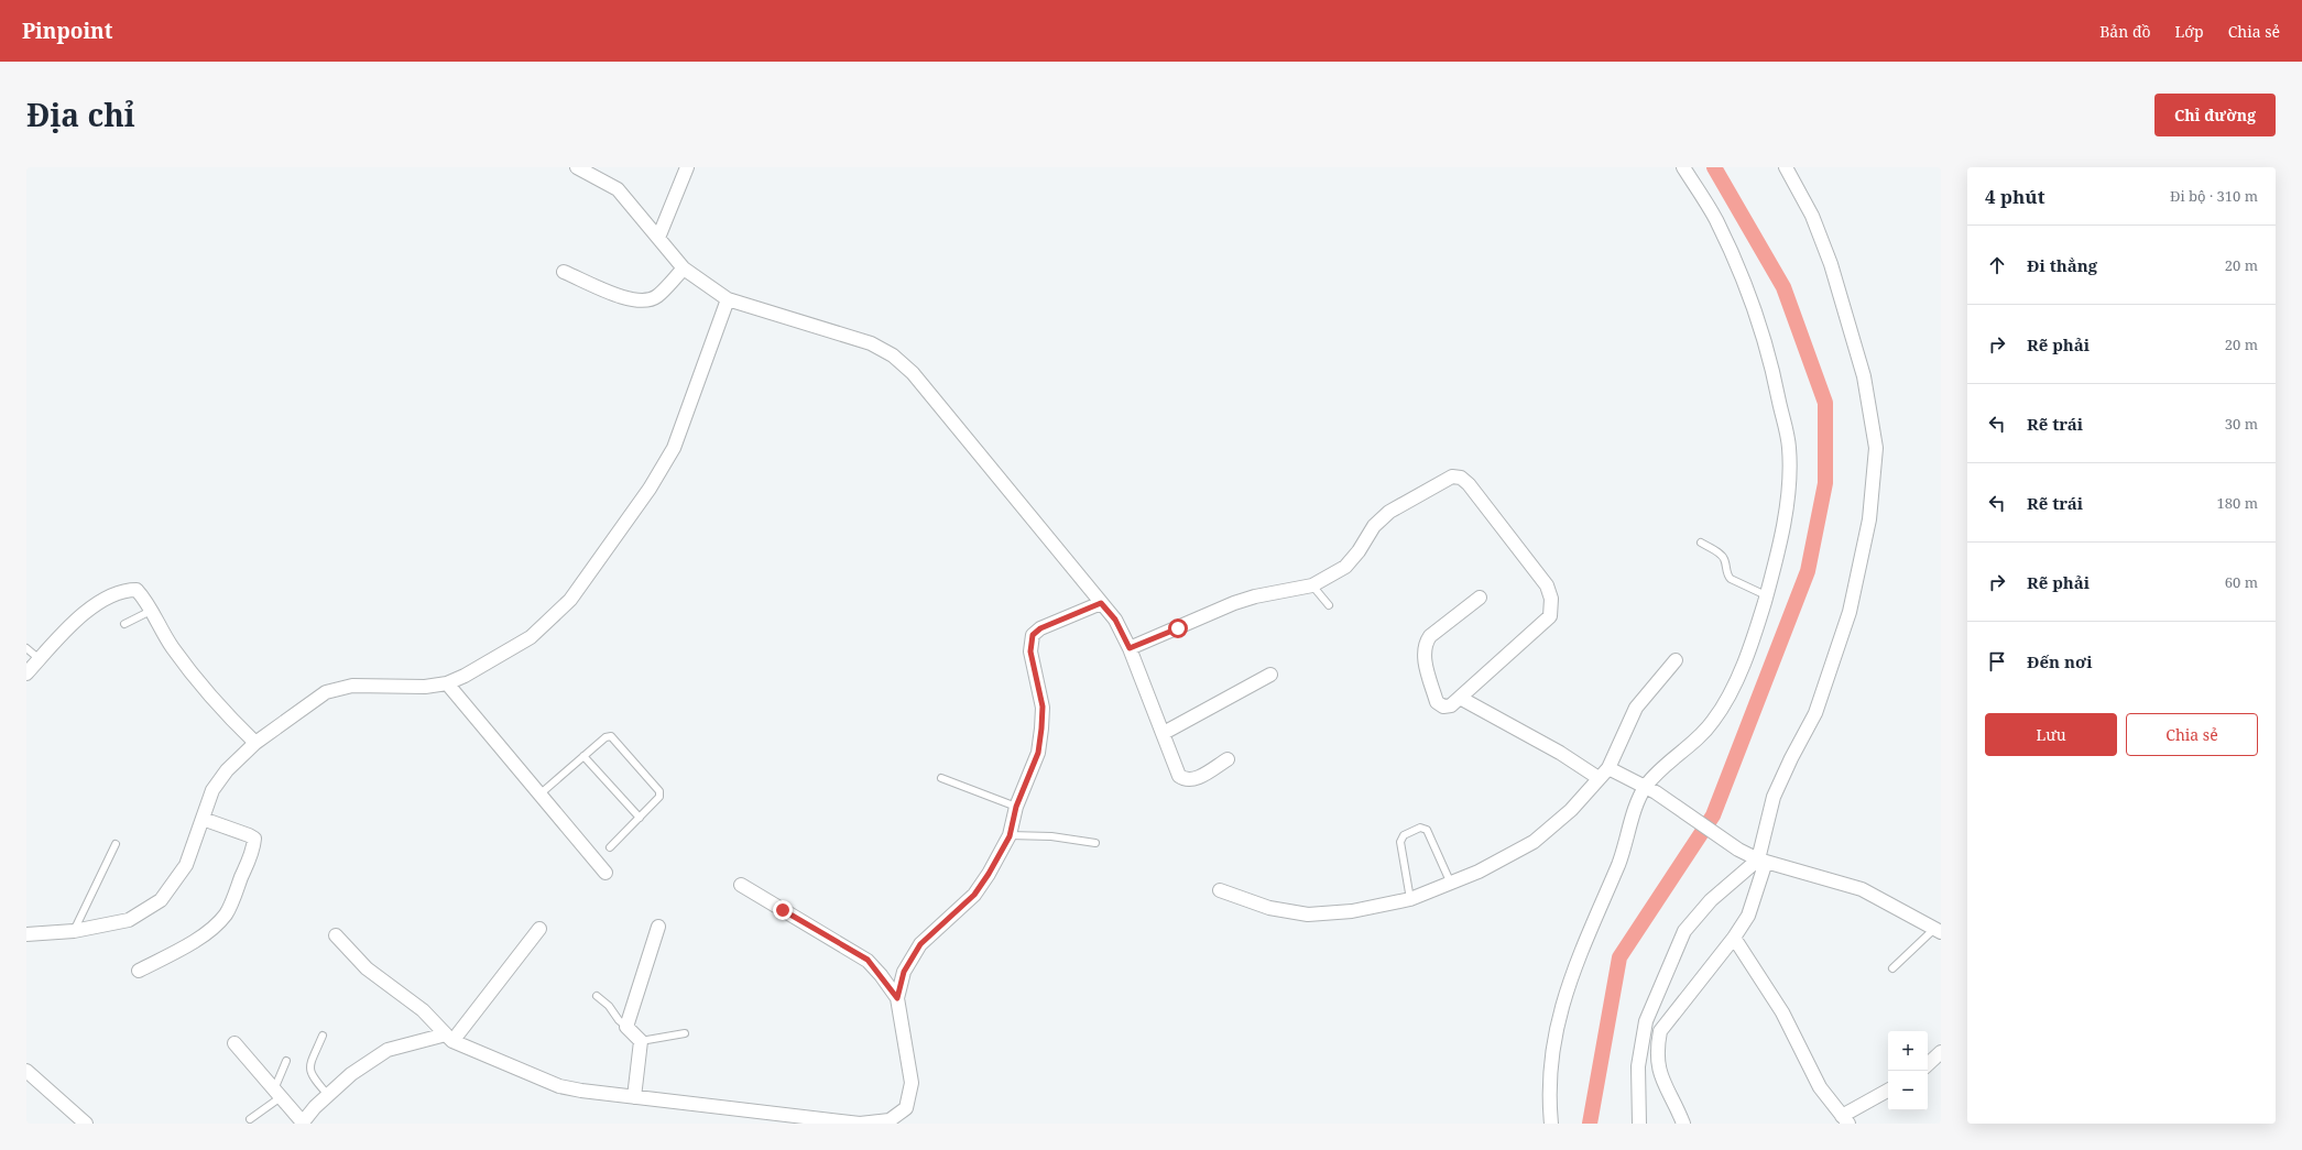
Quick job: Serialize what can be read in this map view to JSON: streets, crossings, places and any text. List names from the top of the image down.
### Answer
{
  "page": {
    "header": "Pinpoint",
    "nav": ["Bản đồ", "Lớp", "Chia sẻ"],
    "title": "Địa chỉ",
    "buttons": [
      "Chỉ đường",
      ["Lưu", "Chia sẻ"]
    ],
    "heading": ["4 phút", "Đi bộ · 310 m"],
    "list": [
      ["Đi thẳng", "20 m"],
      ["Rẽ phải", "20 m"],
      ["Rẽ trái", "30 m"],
      ["Rẽ trái", "180 m"],
      ["Rẽ phải", "60 m"],
      "Đến nơi"
    ],
    "map_buttons": ["+", "−"]
  }
}
